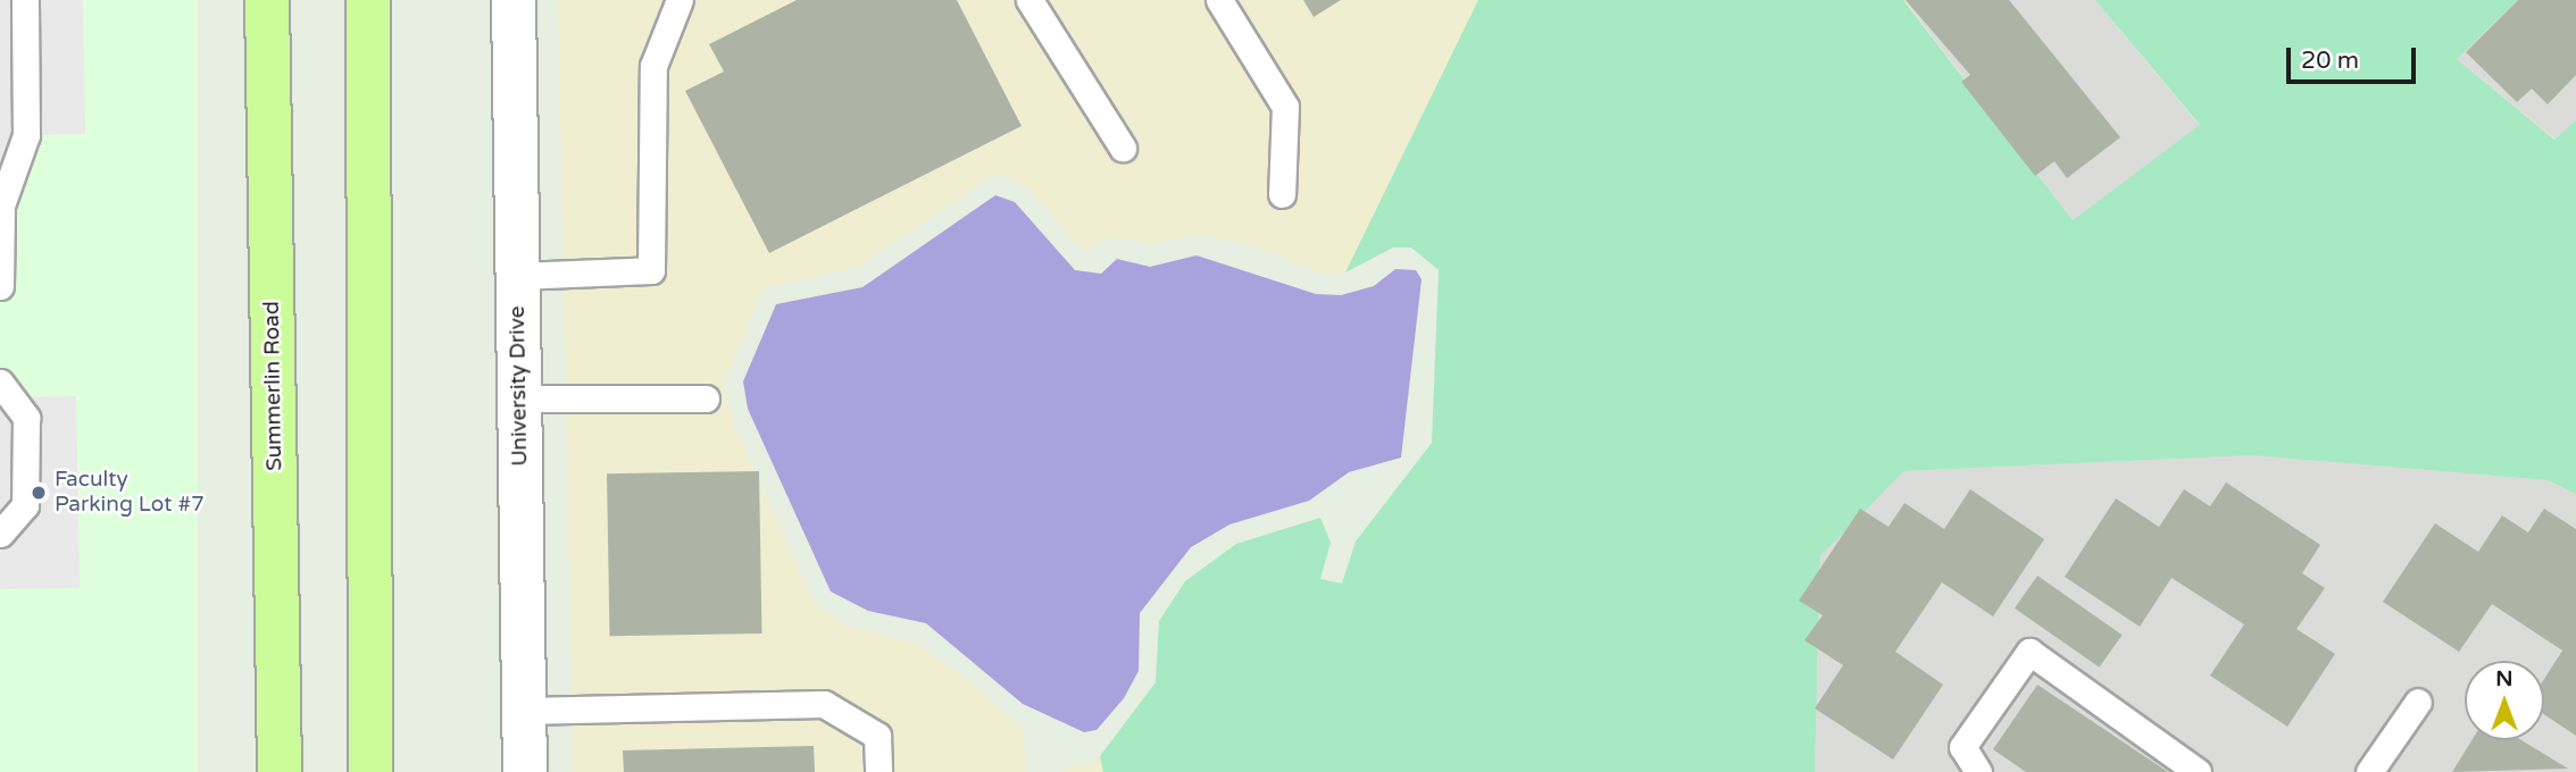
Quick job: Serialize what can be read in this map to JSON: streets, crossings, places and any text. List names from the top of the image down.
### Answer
{
  "streets": {
    "main road": ["Summerlin Road"],
    "street": ["University Drive"]
  },
  "places": ["Faculty Parking Lot #7"],
  "scale_bar": "20 m",
  "north": "top"
}
